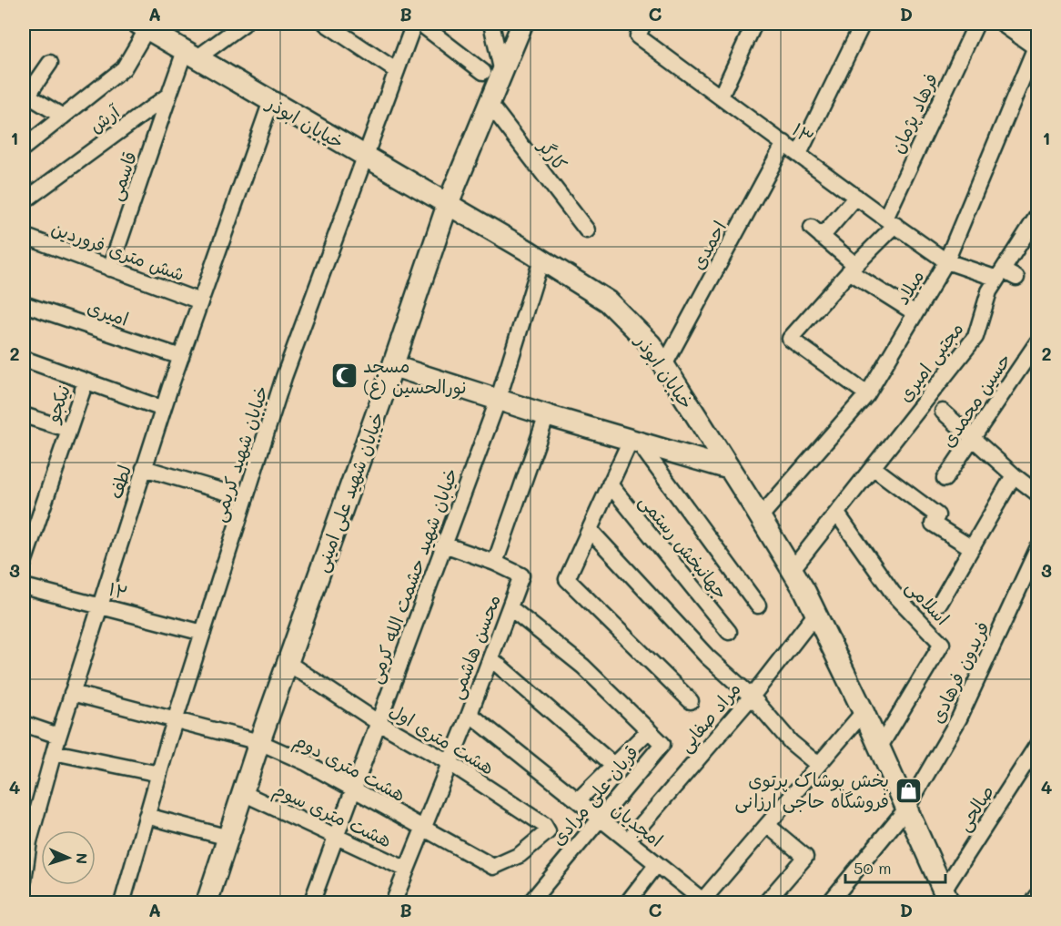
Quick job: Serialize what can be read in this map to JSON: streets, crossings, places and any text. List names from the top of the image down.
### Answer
{
  "streets": {
    "street": [
      "فرهاد پژمان",
      "آرش",
      "خیابان ابوذر",
      "۱۳",
      "کارگر",
      "قاسمی",
      "احمدی",
      "شش متری فروردین",
      "میلاد",
      "امیری",
      "مجتبی امیری",
      "حسین محمدی",
      "نیکجو",
      "خیابان شهید کریمی",
      "لطف",
      "خیابان شهید علی امینی",
      "جهانبخش رستمی",
      "خیابان شهید حشمت الله کرمی",
      "۱۲",
      "اسلامی",
      "محسن هاشمی",
      "فریدون فرهادی",
      "مراد صفایی",
      "هشت متری اول",
      "هشت متری دوم",
      "قربان علی مرادی",
      "صالحی",
      "هشت متری سوم",
      "امجدیان"
    ]
  },
  "crossings": [
    ["فرهاد پژمان", "۱۳"],
    ["آرش", "قاسمی"],
    ["خیابان ابوذر", "احمدی"],
    ["خیابان ابوذر", "میلاد"],
    ["خیابان ابوذر", "مجتبی امیری"],
    ["خیابان ابوذر", "خیابان شهید کریمی"],
    ["خیابان ابوذر", "لطف"],
    ["خیابان ابوذر", "خیابان شهید علی امینی"],
    ["خیابان ابوذر", "خیابان شهید حشمت الله کرمی"],
    ["خیابان ابوذر", "اسلامی"],
    ["خیابان ابوذر", "فریدون فرهادی"],
    ["خیابان ابوذر", "مراد صفایی"],
    ["خیابان ابوذر", "صالحی"],
    ["۱۳", "احمدی"],
    ["۱۳", "میلاد"],
    ["۱۳", "مجتبی امیری"],
    ["کارگر", "خیابان شهید علی امینی"],
    ["قاسمی", "شش متری فروردین"],
    ["شش متری فروردین", "لطف"],
    ["امیری", "لطف"],
    ["مجتبی امیری", "اسلامی"],
    ["خیابان شهید کریمی", "۱۲"],
    ["خیابان شهید کریمی", "هشت متری دوم"],
    ["لطف", "۱۲"],
    ["لطف", "هشت متری دوم"],
    ["خیابان شهید علی امینی", "هشت متری اول"],
    ["خیابان شهید علی امینی", "هشت متری دوم"],
    ["خیابان شهید علی امینی", "هشت متری سوم"],
    ["خیابان شهید حشمت الله کرمی", "هشت متری اول"],
    ["خیابان شهید حشمت الله کرمی", "هشت متری دوم"],
    ["خیابان شهید حشمت الله کرمی", "هشت متری سوم"],
    ["محسن هاشمی", "هشت متری اول"],
    ["محسن هاشمی", "هشت متری دوم"],
    ["محسن هاشمی", "قربان علی مرادی"],
    ["محسن هاشمی", "هشت متری سوم"],
    ["محسن هاشمی", "امجدیان"],
    ["مراد صفایی", "امجدیان"],
    ["هشت متری اول", "هشت متری دوم"],
    ["قربان علی مرادی", "امجدیان"]
  ],
  "places": {
    "mosque": ["مسجد نورالحسین (ع)"],
    "shop": ["پخش پوشاک پرتوی فروشگاه حاجی ارزانی"]
  },
  "scale_bar": "50 m",
  "north": "right",
  "grid": {
    "columns": [
      "A",
      "B",
      "C",
      "D"
    ],
    "rows": [
      "1",
      "2",
      "3",
      "4"
    ]
  }
}
